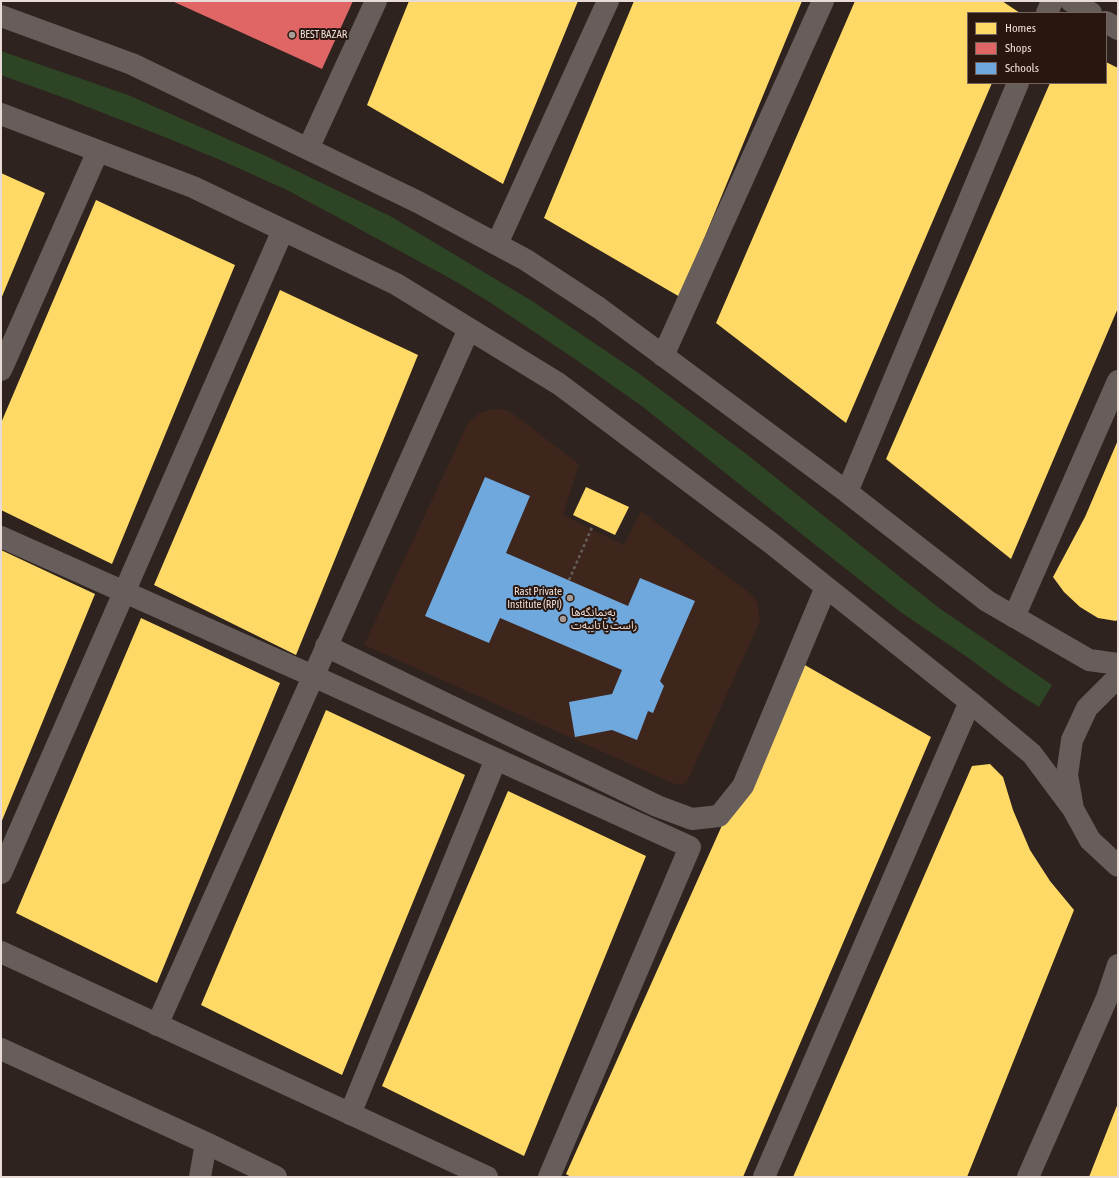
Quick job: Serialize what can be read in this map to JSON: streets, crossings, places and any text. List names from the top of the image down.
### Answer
{
  "places": ["BEST BAZAR", "Rast Private Institute (RPI)", "پەیمانگەها راست یا تایبەت"],
  "legend": ["Homes", "Shops", "Schools"]
}
